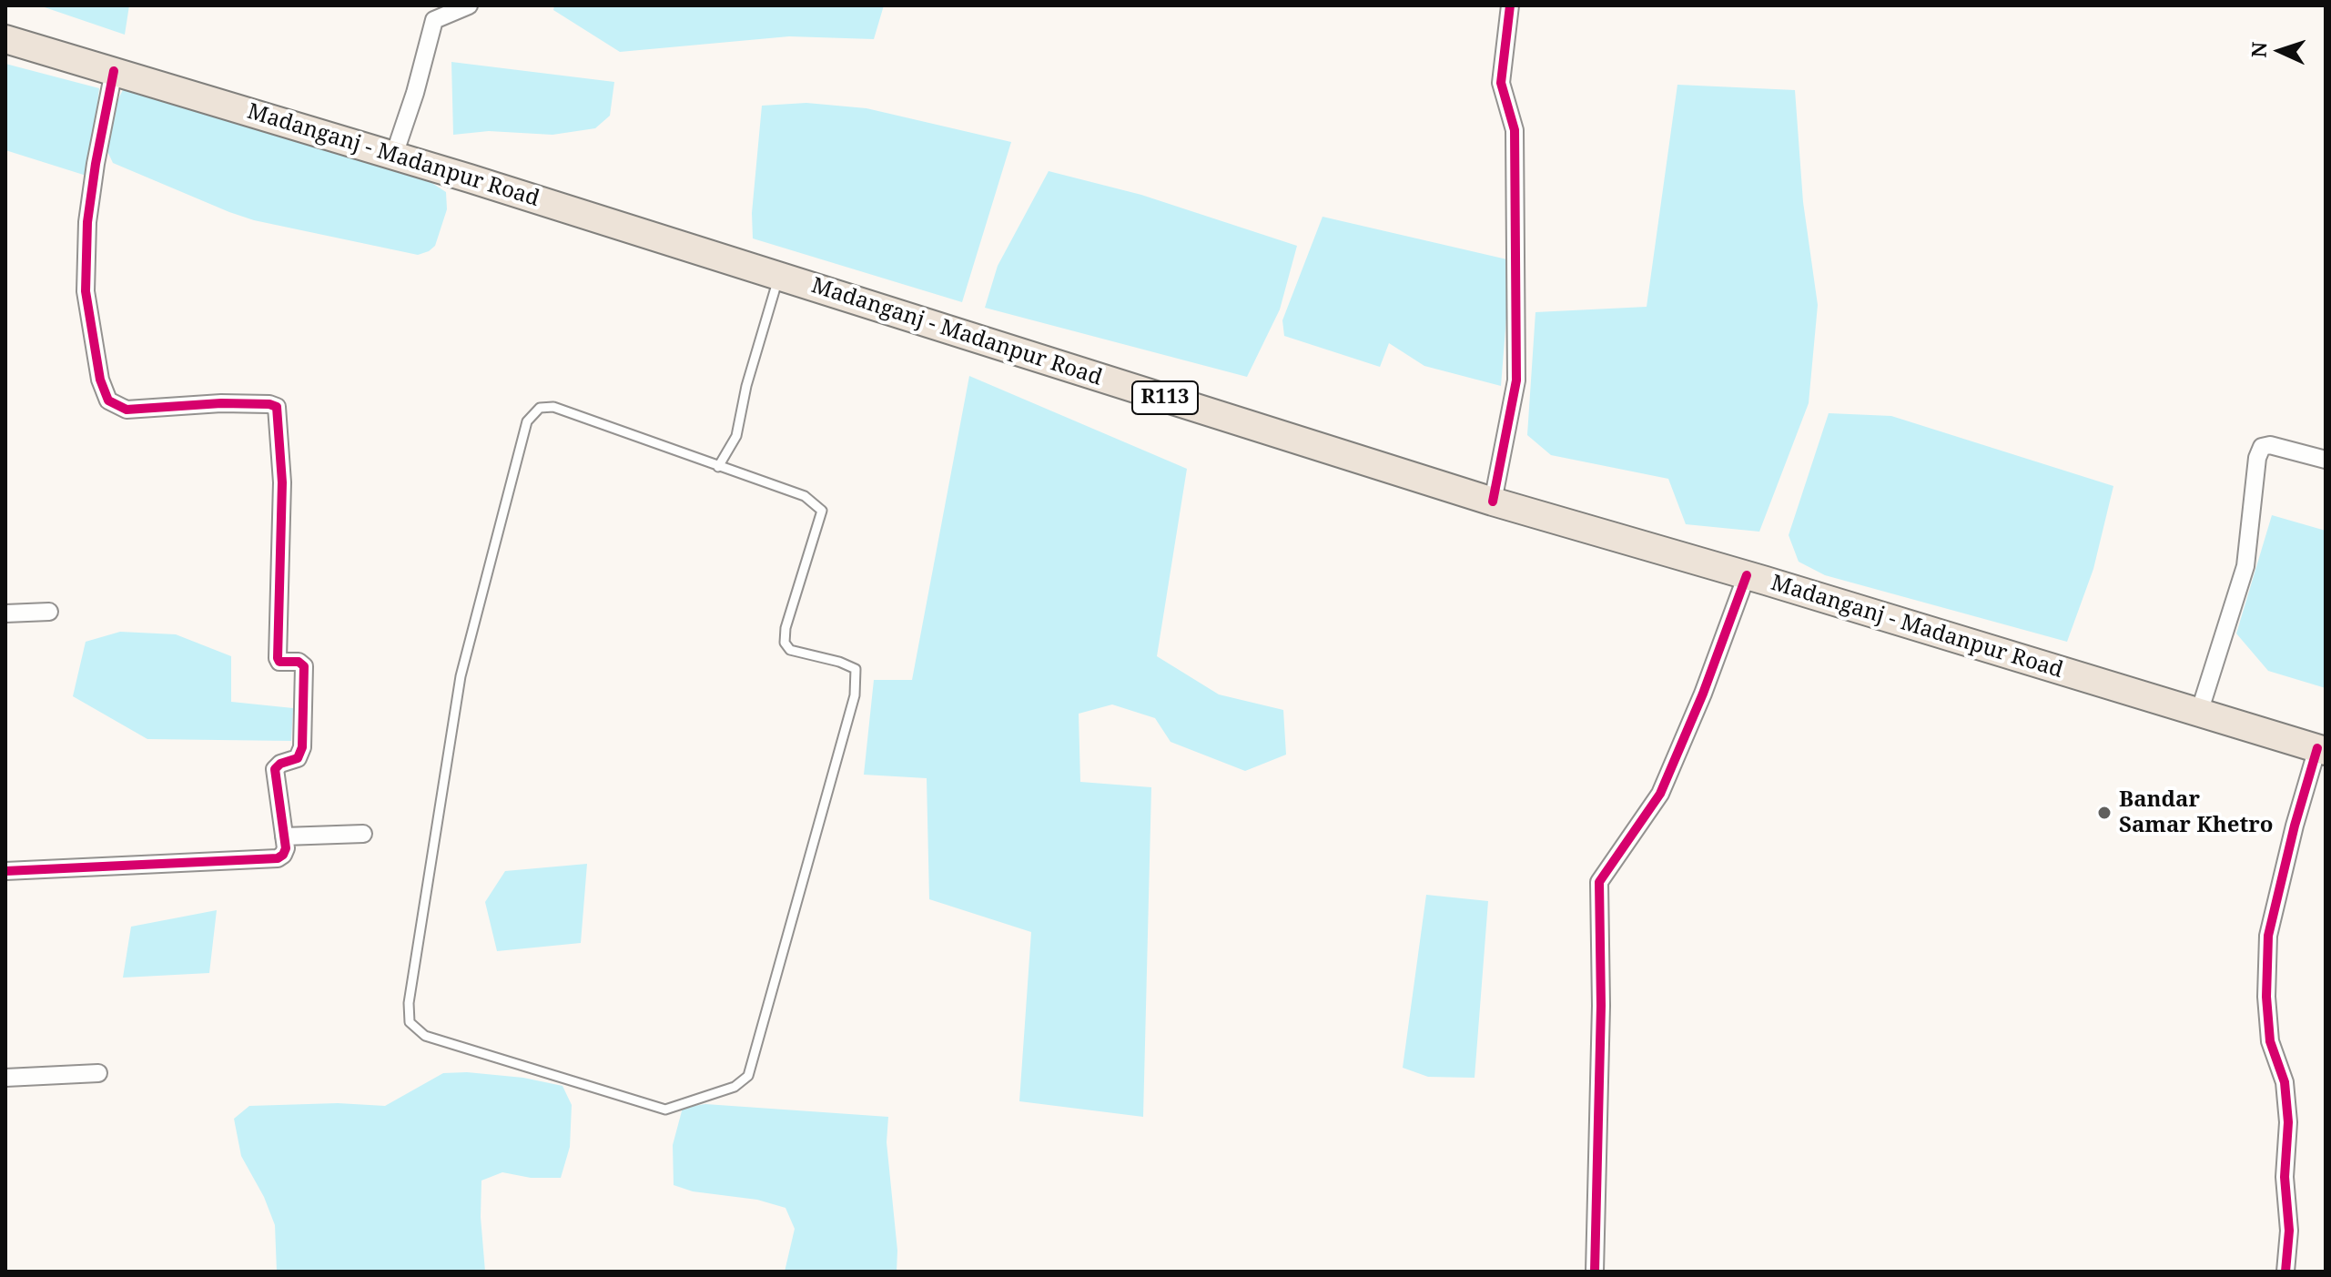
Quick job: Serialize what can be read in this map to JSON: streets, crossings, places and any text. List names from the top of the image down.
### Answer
{
  "streets": {
    "main road": ["Madanganj - Madanpur Road", "R113"]
  },
  "places": ["Bandar Samar Khetro"],
  "north": "left"
}
